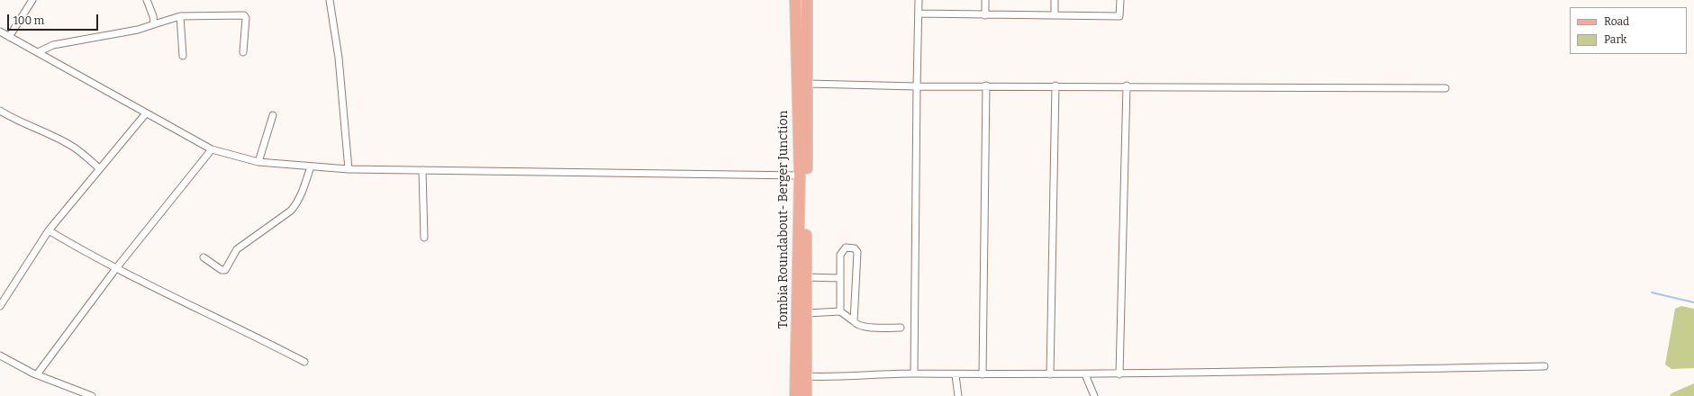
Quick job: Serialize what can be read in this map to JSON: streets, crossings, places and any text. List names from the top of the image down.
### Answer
{
  "streets": {
    "main road": ["Tombia Roundabout- Berger Junction"]
  },
  "legend": ["Road", "Park"],
  "scale_bar": "100 m"
}
